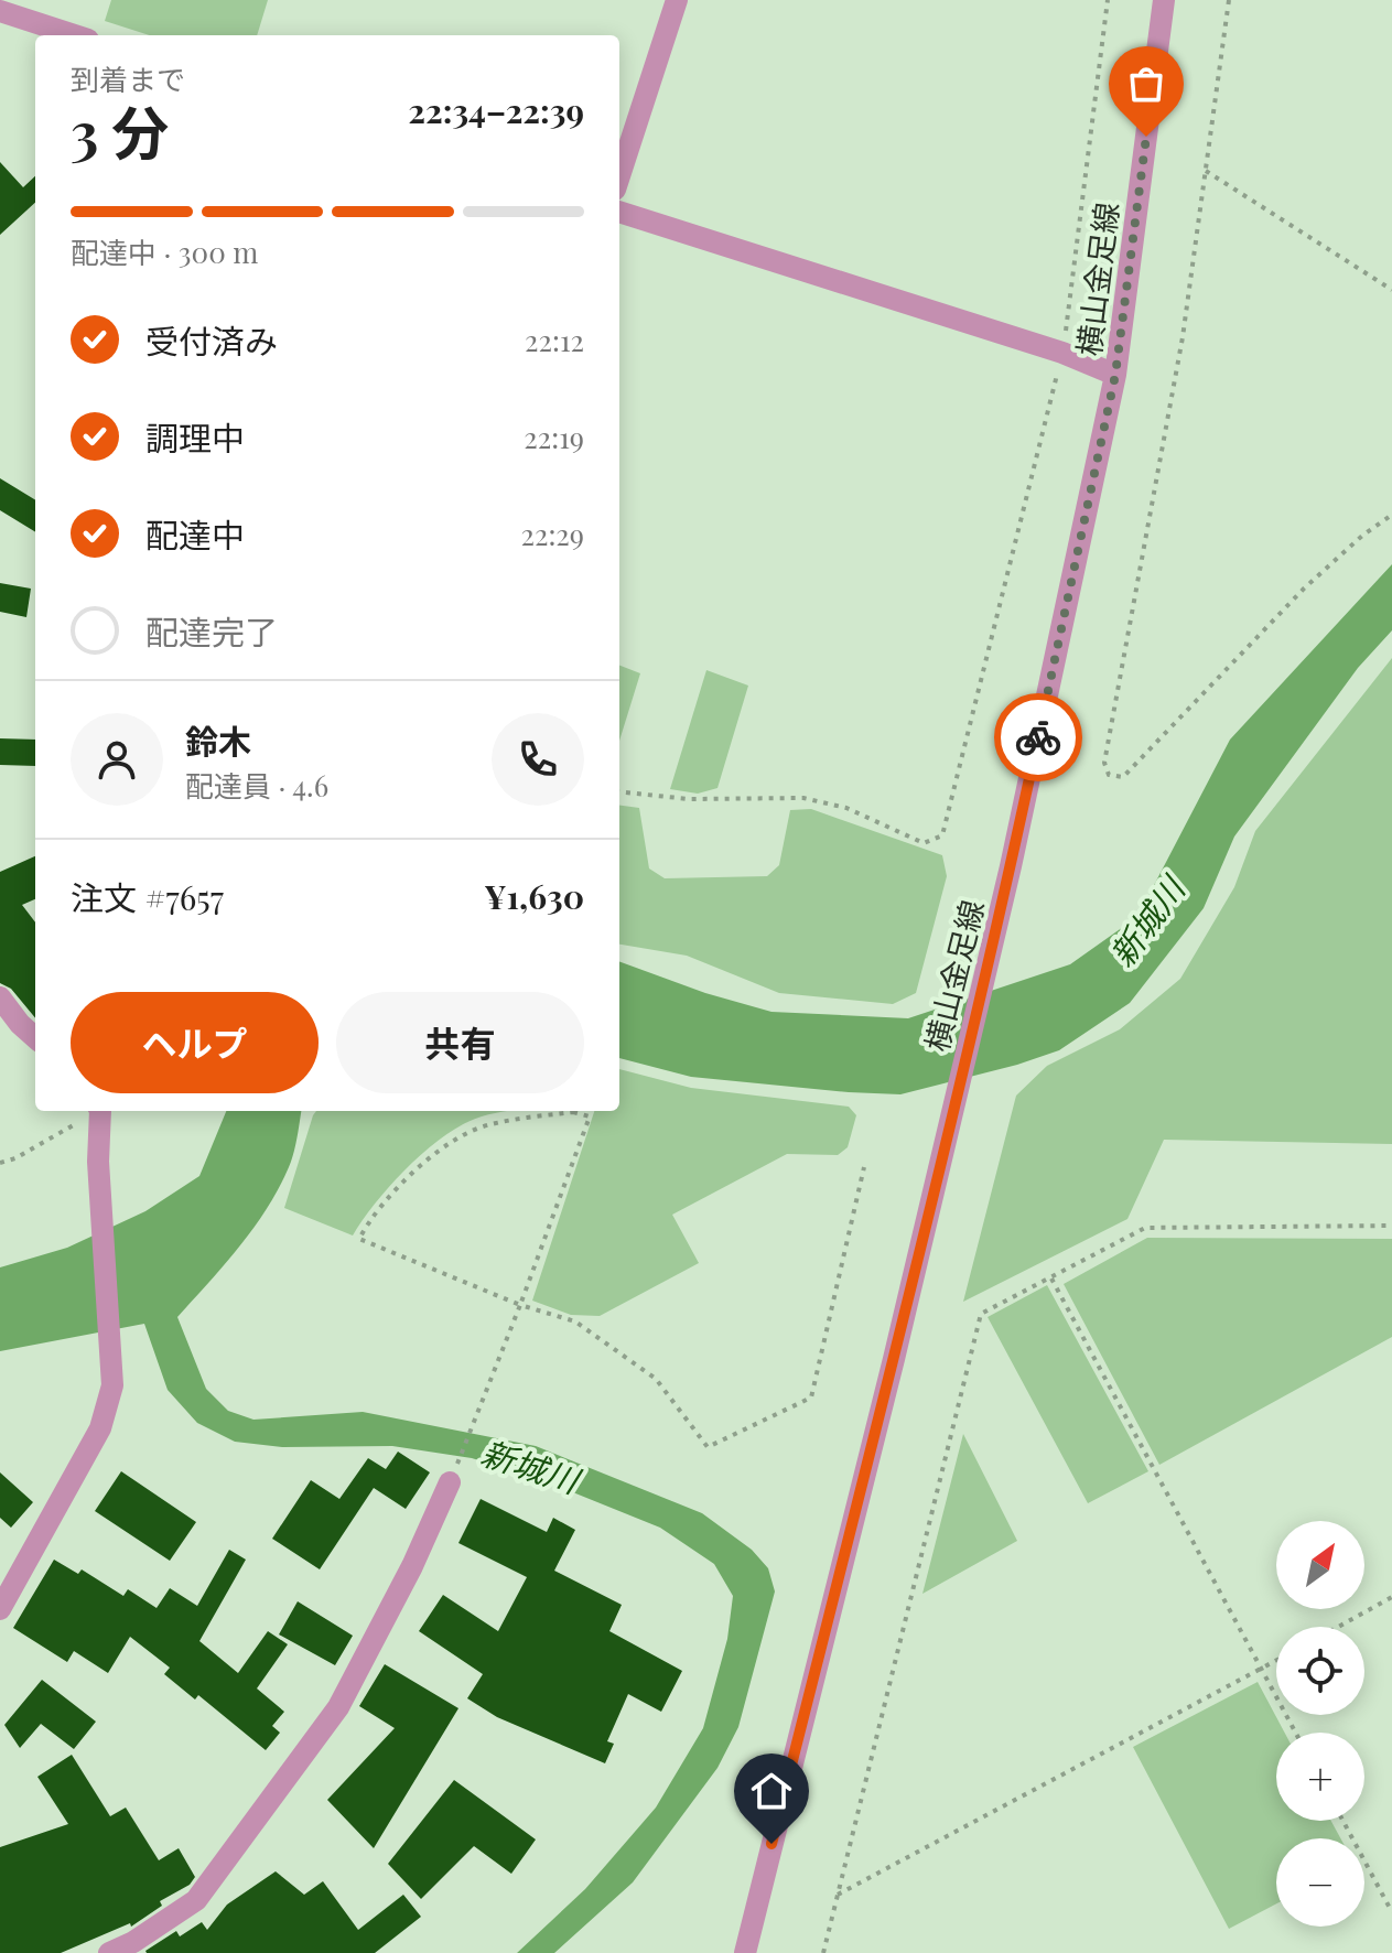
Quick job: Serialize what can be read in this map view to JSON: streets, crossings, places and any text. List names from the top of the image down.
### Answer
{
  "streets": {
    "street": ["横山金足線"]
  },
  "water": ["新城川"],
  "north": "top right",
  "page": {
    "heading": ["3 分", "到着まで", "22:34–22:39"],
    "panel": [
      "鈴木",
      "配達員 · 4.6",
      "注文 #7657",
      "¥1,630"
    ],
    "bar": "配達中 · 300 m",
    "list": [
      ["受付済み", "22:12"],
      ["調理中", "22:19"],
      ["配達中", "22:29"],
      "配達完了"
    ],
    "buttons": ["ヘルプ", "共有"],
    "map_buttons": ["+", "−"]
  }
}
